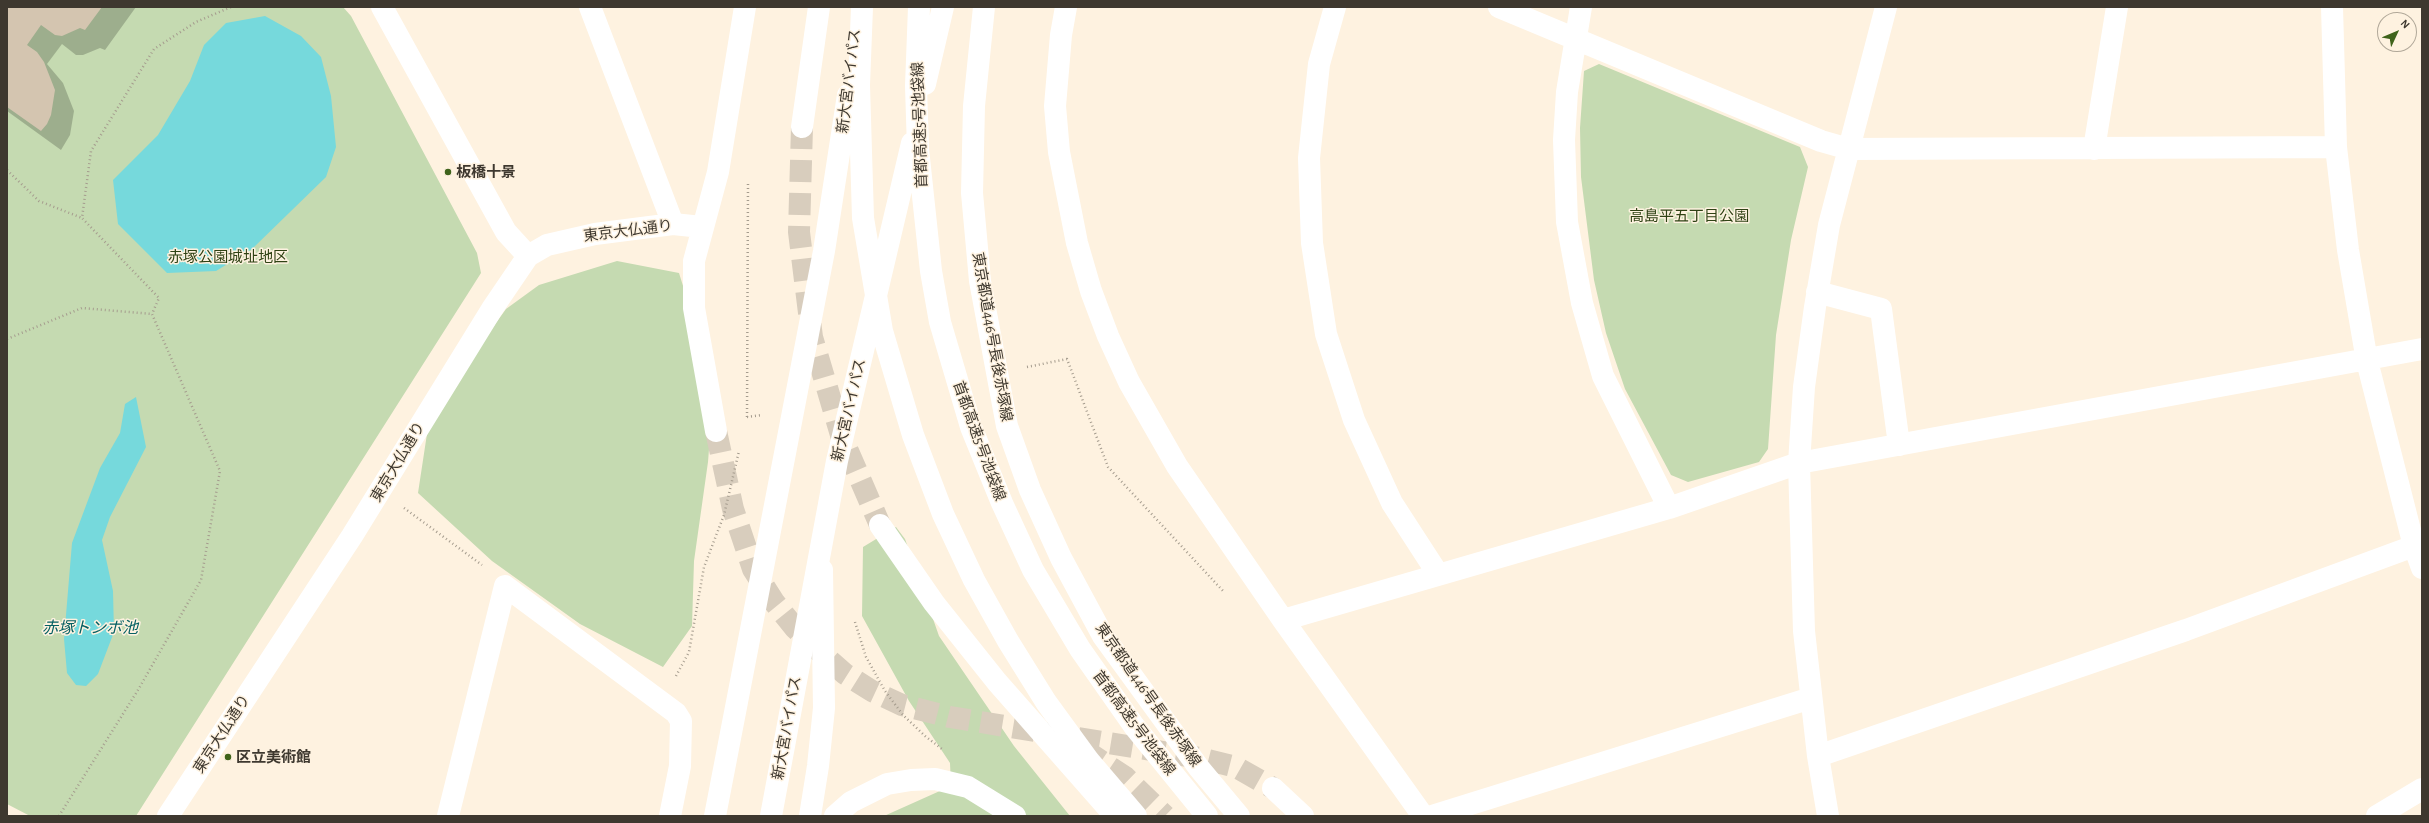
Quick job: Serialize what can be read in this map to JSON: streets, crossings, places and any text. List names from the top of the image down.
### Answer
{
  "streets": {
    "main road": [
      "新大宮バイパス",
      "首都高速5号池袋線",
      "東京大仏通り",
      "東京都道446号長後赤塚線"
    ]
  },
  "water": ["赤塚トンボ池"],
  "parks": ["高島平五丁目公園", "赤塚公園城址地区"],
  "places": ["板橋十景", "区立美術館"],
  "north": "top right"
}
